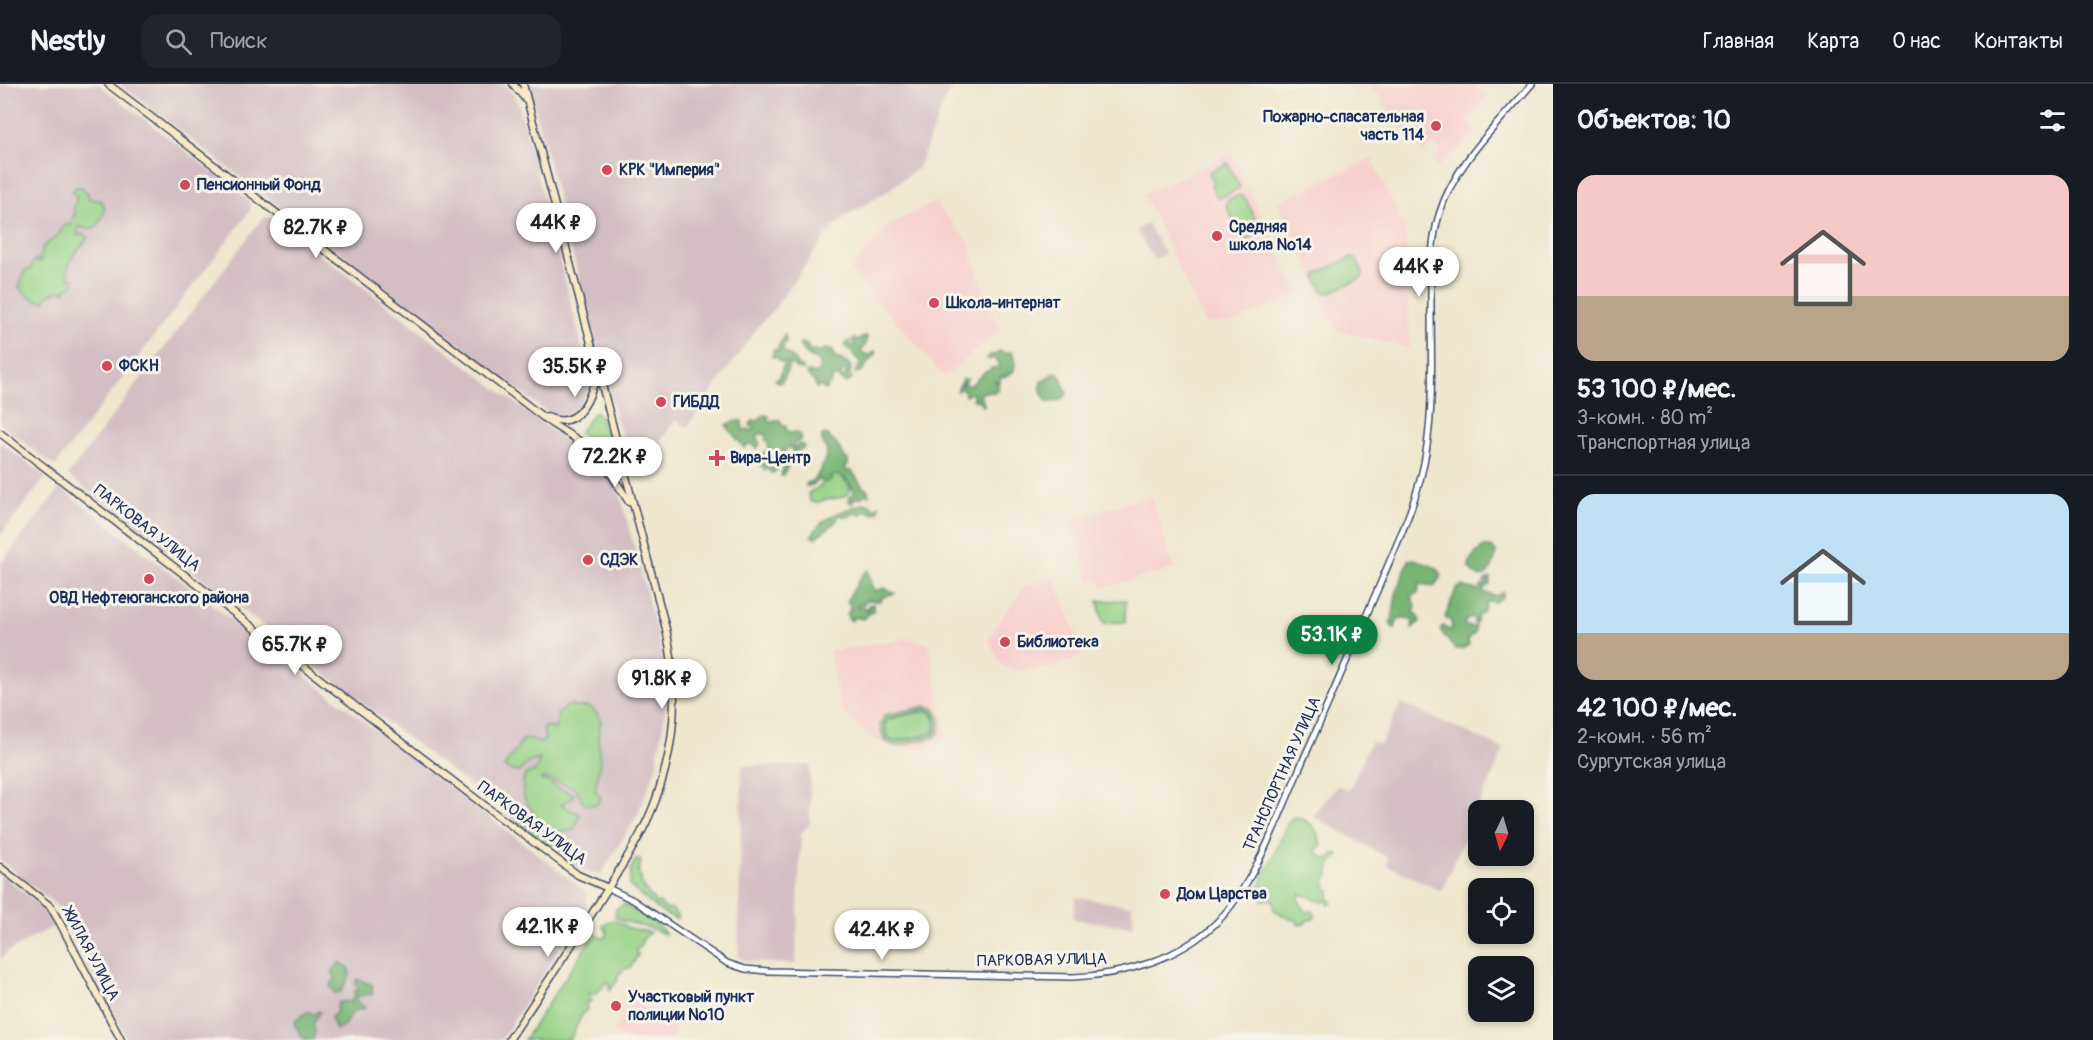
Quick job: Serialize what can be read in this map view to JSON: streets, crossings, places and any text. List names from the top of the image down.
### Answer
{
  "streets": {
    "main road": ["ПАРКОВАЯ УЛИЦА", "ЖИЛАЯ УЛИЦА"],
    "street": ["ТРАНСПОРТНАЯ УЛИЦА"]
  },
  "crossings": [
    ["ПАРКОВАЯ УЛИЦА", "ТРАНСПОРТНАЯ УЛИЦА"]
  ],
  "places": {
    "other": [
      "Пожарно-спасательная часть 114",
      "КРК \"Империя\"",
      "Пенсионный Фонд",
      "Средняя школа №14",
      "Школа-интернат",
      "ФСКН",
      "ГИБДД",
      "СДЭК",
      "ОВД Нефтеюганского района",
      "Библиотека",
      "Дом Царства",
      "Участковый пункт полиции №10"
    ],
    "health": ["Вира-Центр"]
  },
  "north": "bottom",
  "page": {
    "header": "Nestly",
    "search": "Поиск",
    "nav": [
      "Главная",
      "Карта",
      "О нас",
      "Контакты"
    ],
    "heading": "Объектов: 10",
    "list": [
      {
        "name": "53 100 ₽/мес.",
        "note": "3-комн. · 80 m² · Транспортная улица"
      },
      {
        "name": "42 100 ₽/мес.",
        "note": "2-комн. · 56 m² · Сургутская улица"
      }
    ],
    "price": [
      "44K ₽",
      "82.7K ₽",
      "44K ₽",
      "35.5K ₽",
      "72.2K ₽",
      "53.1K ₽",
      "65.7K ₽",
      "91.8K ₽",
      "42.1K ₽",
      "42.4K ₽"
    ]
  }
}
